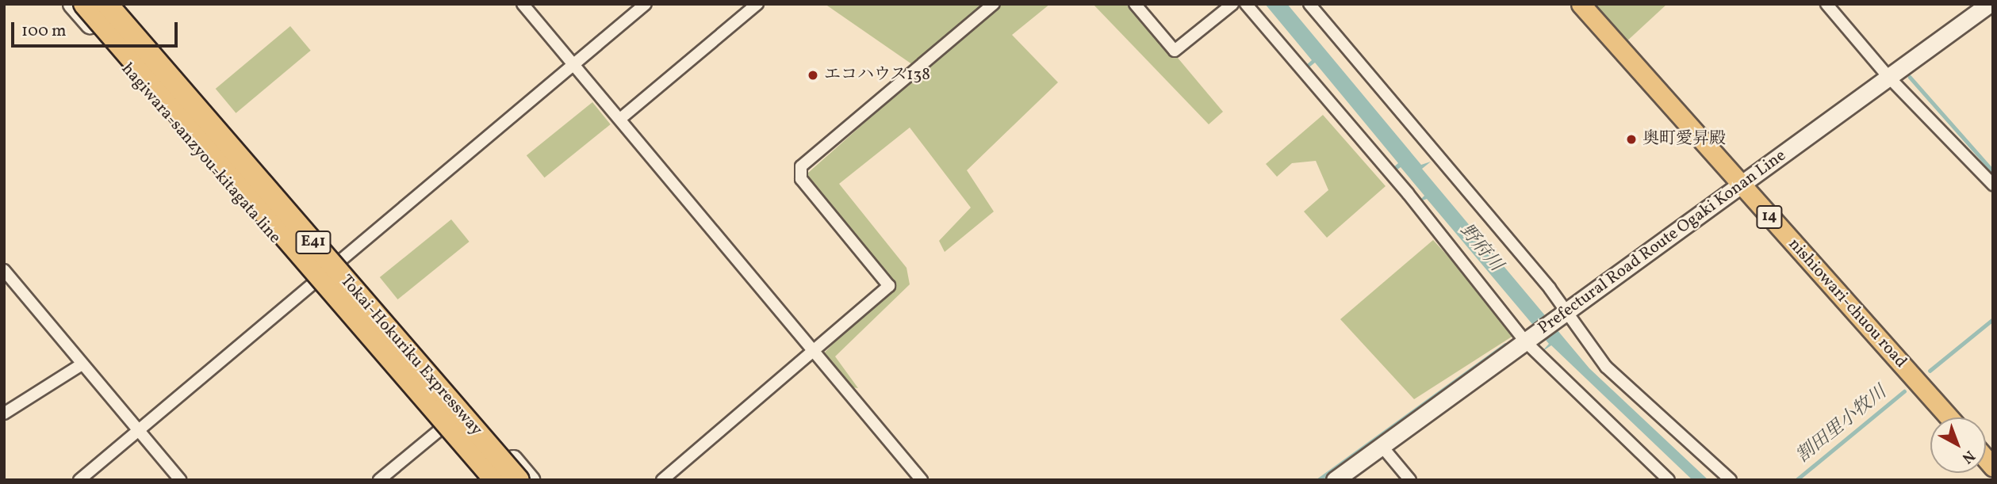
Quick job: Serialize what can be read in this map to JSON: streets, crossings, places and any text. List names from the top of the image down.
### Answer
{
  "streets": {
    "highway": ["E41", "Tokai-Hokuriku Expressway"],
    "main road": [
      "hagiwara-sanzyou-kitagata line",
      "14",
      "Prefectural Road Route Ogaki Konan Line",
      "nishiowari-chuou road"
    ]
  },
  "crossings": [
    ["Prefectural Road Route Ogaki Konan Line", "nishiowari-chuou road"]
  ],
  "water": ["野府川", "割田里小牧川"],
  "places": ["エコハウス138", "奥町愛昇殿"],
  "scale_bar": "100 m",
  "north": "bottom right"
}
